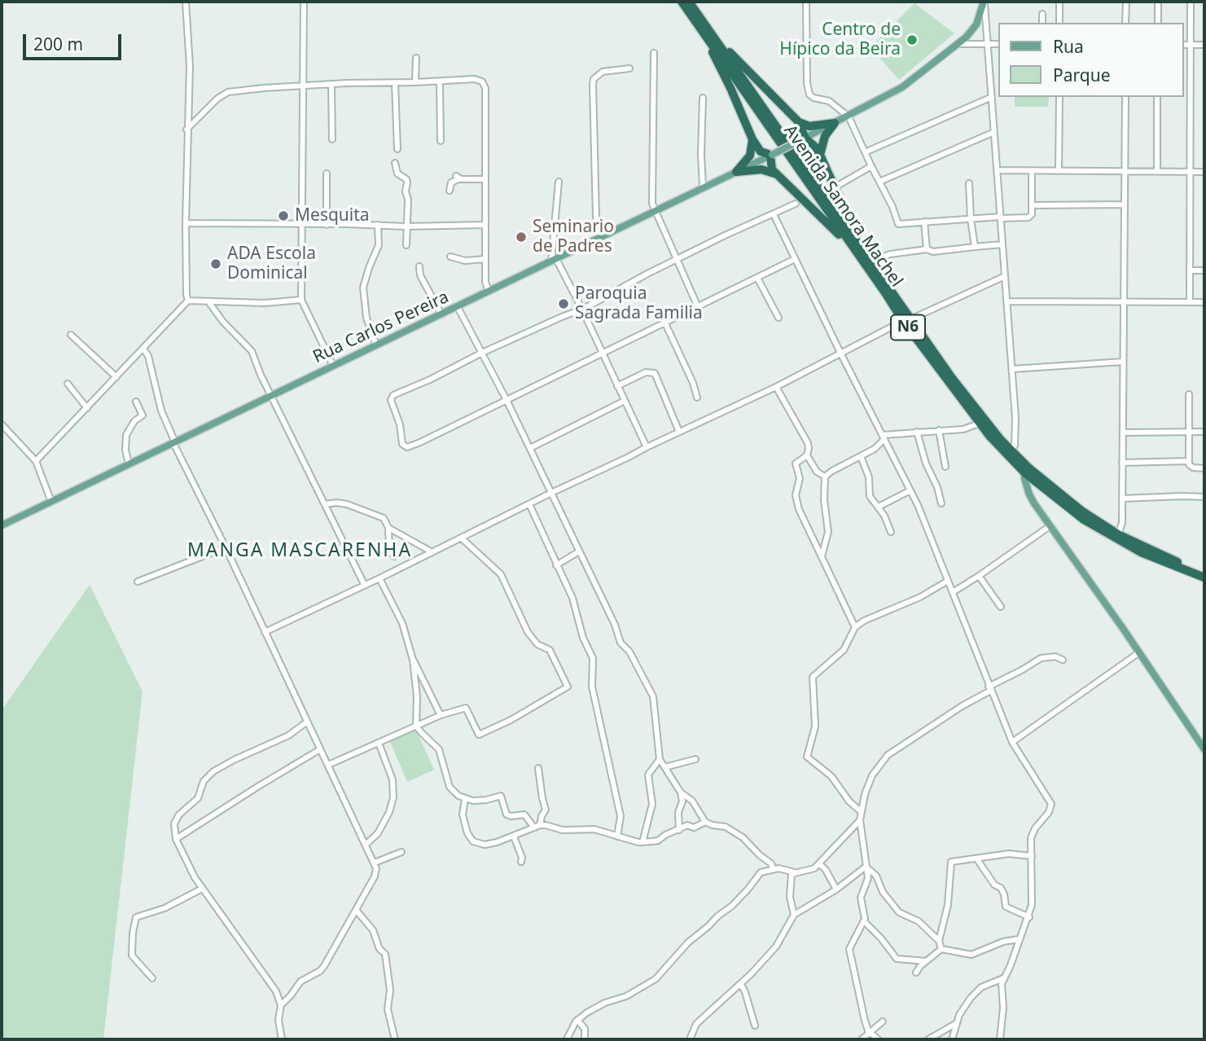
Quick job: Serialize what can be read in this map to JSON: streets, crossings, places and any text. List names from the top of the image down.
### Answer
{
  "streets": {
    "highway": ["Avenida Samora Machel", "N6"],
    "main road": ["Rua Carlos Pereira"]
  },
  "districts": ["MANGA MASCARENHA"],
  "places": [
    "Centro de Hípico da Beira",
    "Mesquita",
    "Seminario de Padres",
    "ADA Escola Dominical",
    "Paroquia Sagrada Familia"
  ],
  "legend": ["Rua", "Parque"],
  "scale_bar": "200 m"
}
